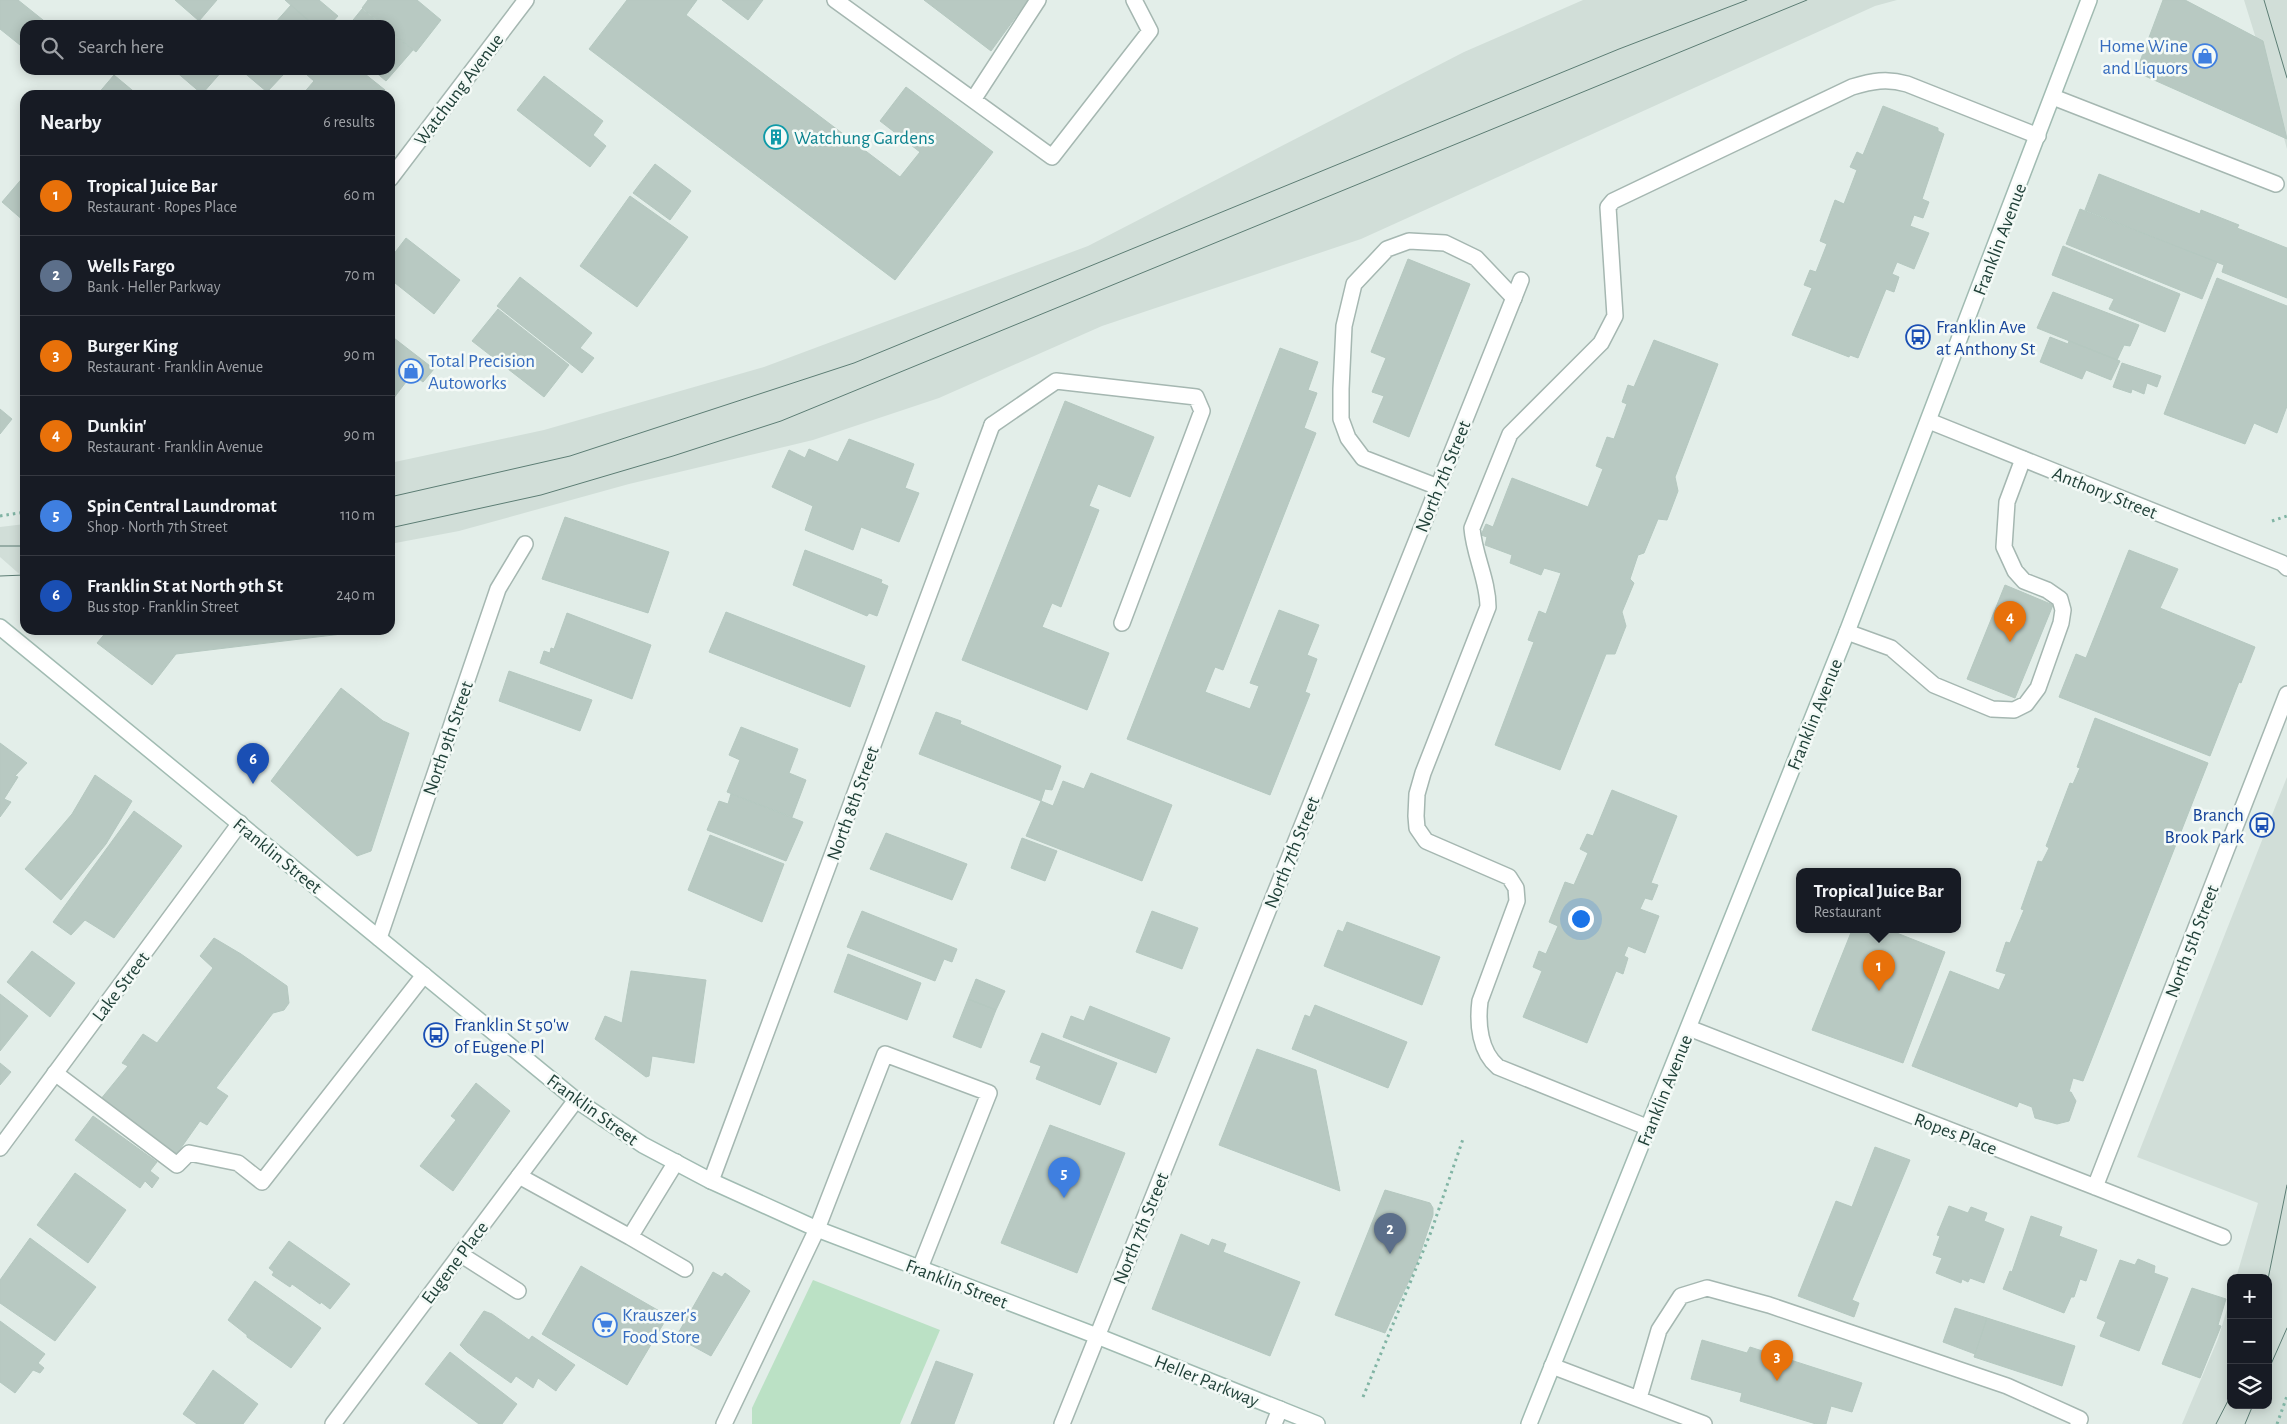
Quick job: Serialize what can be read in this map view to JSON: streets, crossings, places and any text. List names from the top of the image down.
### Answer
{
  "streets": {
    "street": [
      "Watchung Avenue",
      "Franklin Avenue",
      "North 7th Street",
      "Anthony Street",
      "North 9th Street",
      "North 8th Street",
      "Franklin Street",
      "North 5th Street",
      "Lake Street",
      "Ropes Place",
      "Eugene Place",
      "Heller Parkway"
    ]
  },
  "crossings": [
    ["Franklin Avenue", "Anthony Street"],
    ["Franklin Avenue", "Ropes Place"],
    ["North 7th Street", "Franklin Street"],
    ["North 7th Street", "Heller Parkway"],
    ["North 9th Street", "Franklin Street"],
    ["North 8th Street", "Franklin Street"],
    ["Franklin Street", "Lake Street"],
    ["Franklin Street", "Eugene Place"],
    ["Franklin Street", "Heller Parkway"],
    ["North 5th Street", "Ropes Place"]
  ],
  "places": {
    "shop": ["Home Wine and Liquors", "Total Precision Autoworks"],
    "building": ["Watchung Gardens"],
    "bus stop": ["Franklin Ave at Anthony St", "Branch Brook Park", "Franklin St 50'w of Eugene Pl"],
    "supermarket": ["Krauszer's Food Store"]
  },
  "page": {
    "search": "Search here",
    "heading": ["Nearby", "6 results"],
    "list": [
      {
        "mark": "1",
        "name": "Tropical Juice Bar",
        "note": "Restaurant · Ropes Place",
        "value": "60 m"
      },
      {
        "mark": "2",
        "name": "Wells Fargo",
        "note": "Bank · Heller Parkway",
        "value": "70 m"
      },
      {
        "mark": "3",
        "name": "Burger King",
        "note": "Restaurant · Franklin Avenue",
        "value": "90 m"
      },
      {
        "mark": "4",
        "name": "Dunkin'",
        "note": "Restaurant · Franklin Avenue",
        "value": "90 m"
      },
      {
        "mark": "5",
        "name": "Spin Central Laundromat",
        "note": "Shop · North 7th Street",
        "value": "110 m"
      },
      {
        "mark": "6",
        "name": "Franklin St at North 9th St",
        "note": "Bus stop · Franklin Street",
        "value": "240 m"
      }
    ],
    "pins": [
      "4",
      "6",
      "1",
      "5",
      "2",
      "3"
    ],
    "popup": ["Tropical Juice Bar", "Restaurant"],
    "map_buttons": ["+", "−"]
  }
}
